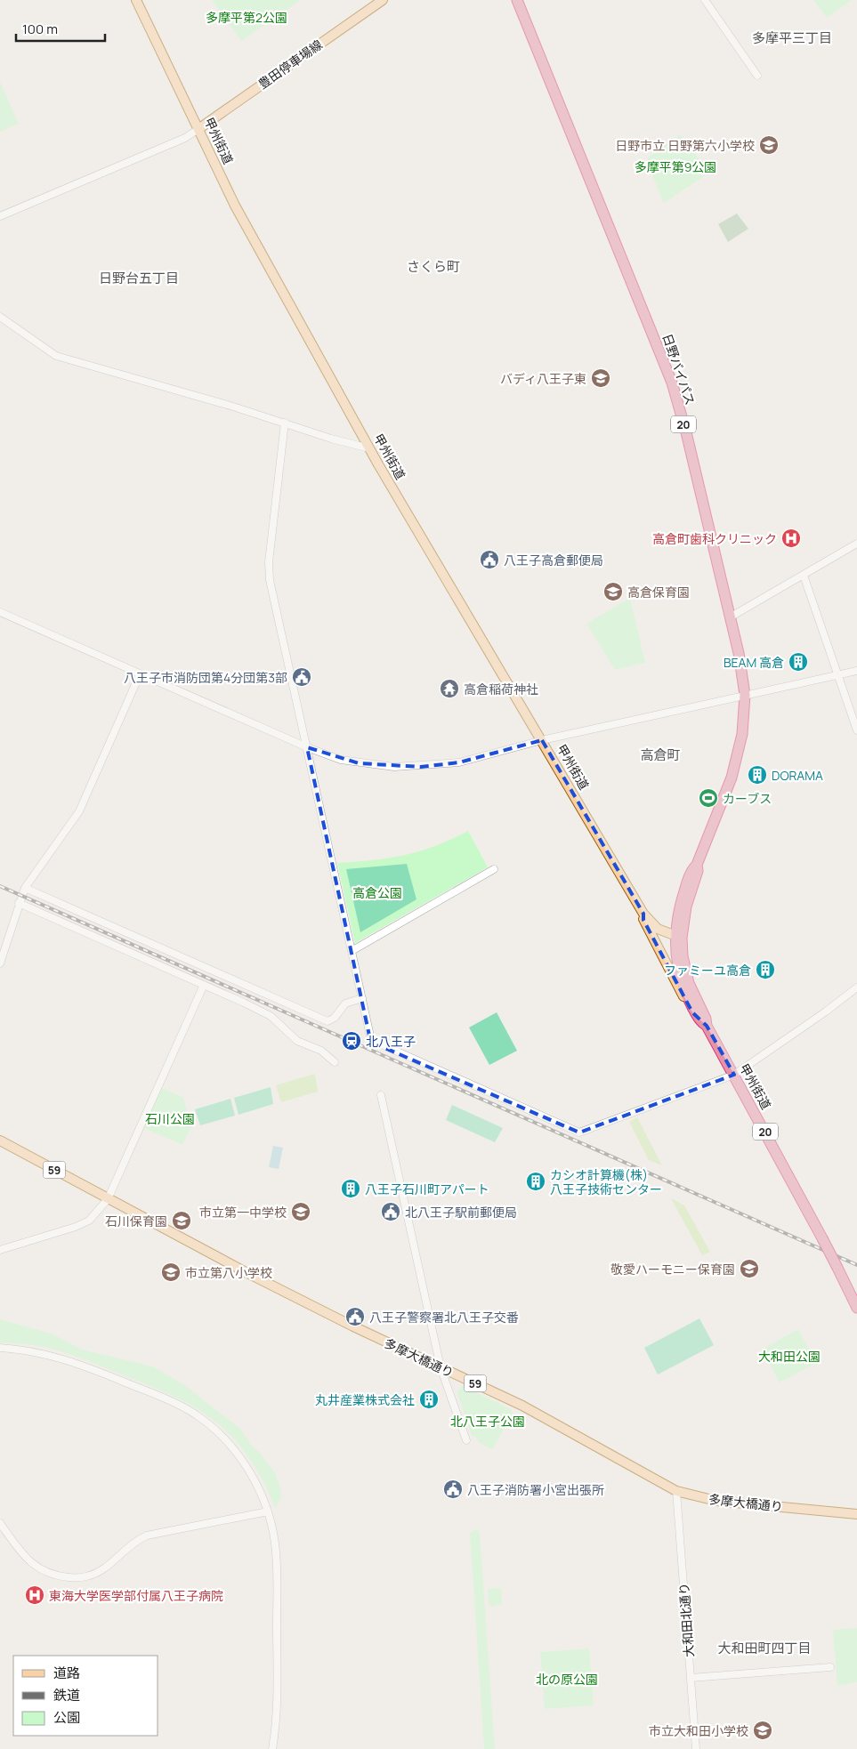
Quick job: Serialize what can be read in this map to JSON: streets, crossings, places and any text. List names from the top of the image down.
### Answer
{
  "streets": {
    "highway": ["甲州街道", "日野バイパス", "20"],
    "main road": ["豊田停車場線", "59", "多摩大橋通り"],
    "street": ["大和田北通り"]
  },
  "crossings": [
    ["豊田停車場線", "甲州街道"],
    ["甲州街道", "日野バイパス"],
    ["多摩大橋通り", "大和田北通り"]
  ],
  "districts": [
    "多摩平三丁目",
    "さくら町",
    "日野台五丁目",
    "高倉町",
    "大和田町四丁目"
  ],
  "parks": [
    "多摩平第2公園",
    "多摩平第9公園",
    "高倉公園",
    "石川公園",
    "大和田公園",
    "北八王子公園",
    "北の原公園"
  ],
  "places": {
    "school or university": [
      "日野市立 日野第六小学校",
      "バディ八王子東",
      "高倉保育園",
      "市立第一中学校",
      "石川保育園",
      "敬愛ハーモニー保育園",
      "市立第八小学校",
      "市立大和田小学校"
    ],
    "hospital": ["高倉町歯科クリニック", "東海大学医学部付属八王子病院"],
    "public building": [
      "八王子高倉郵便局",
      "八王子市消防団第4分団第3部",
      "北八王子駅前郵便局",
      "八王子警察署北八王子交番",
      "八王子消防署小宮出張所"
    ],
    "building": [
      "BEAM 高倉",
      "DORAMA",
      "ファミーユ高倉",
      "カシオ計算機(株) 八王子技術センター",
      "八王子石川町アパート",
      "丸井産業株式会社"
    ],
    "temple": ["高倉稲荷神社"],
    "sports": ["カーブス"],
    "station": ["北八王子"]
  },
  "legend": ["道路", "鉄道", "公園"],
  "scale_bar": "100 m"
}
